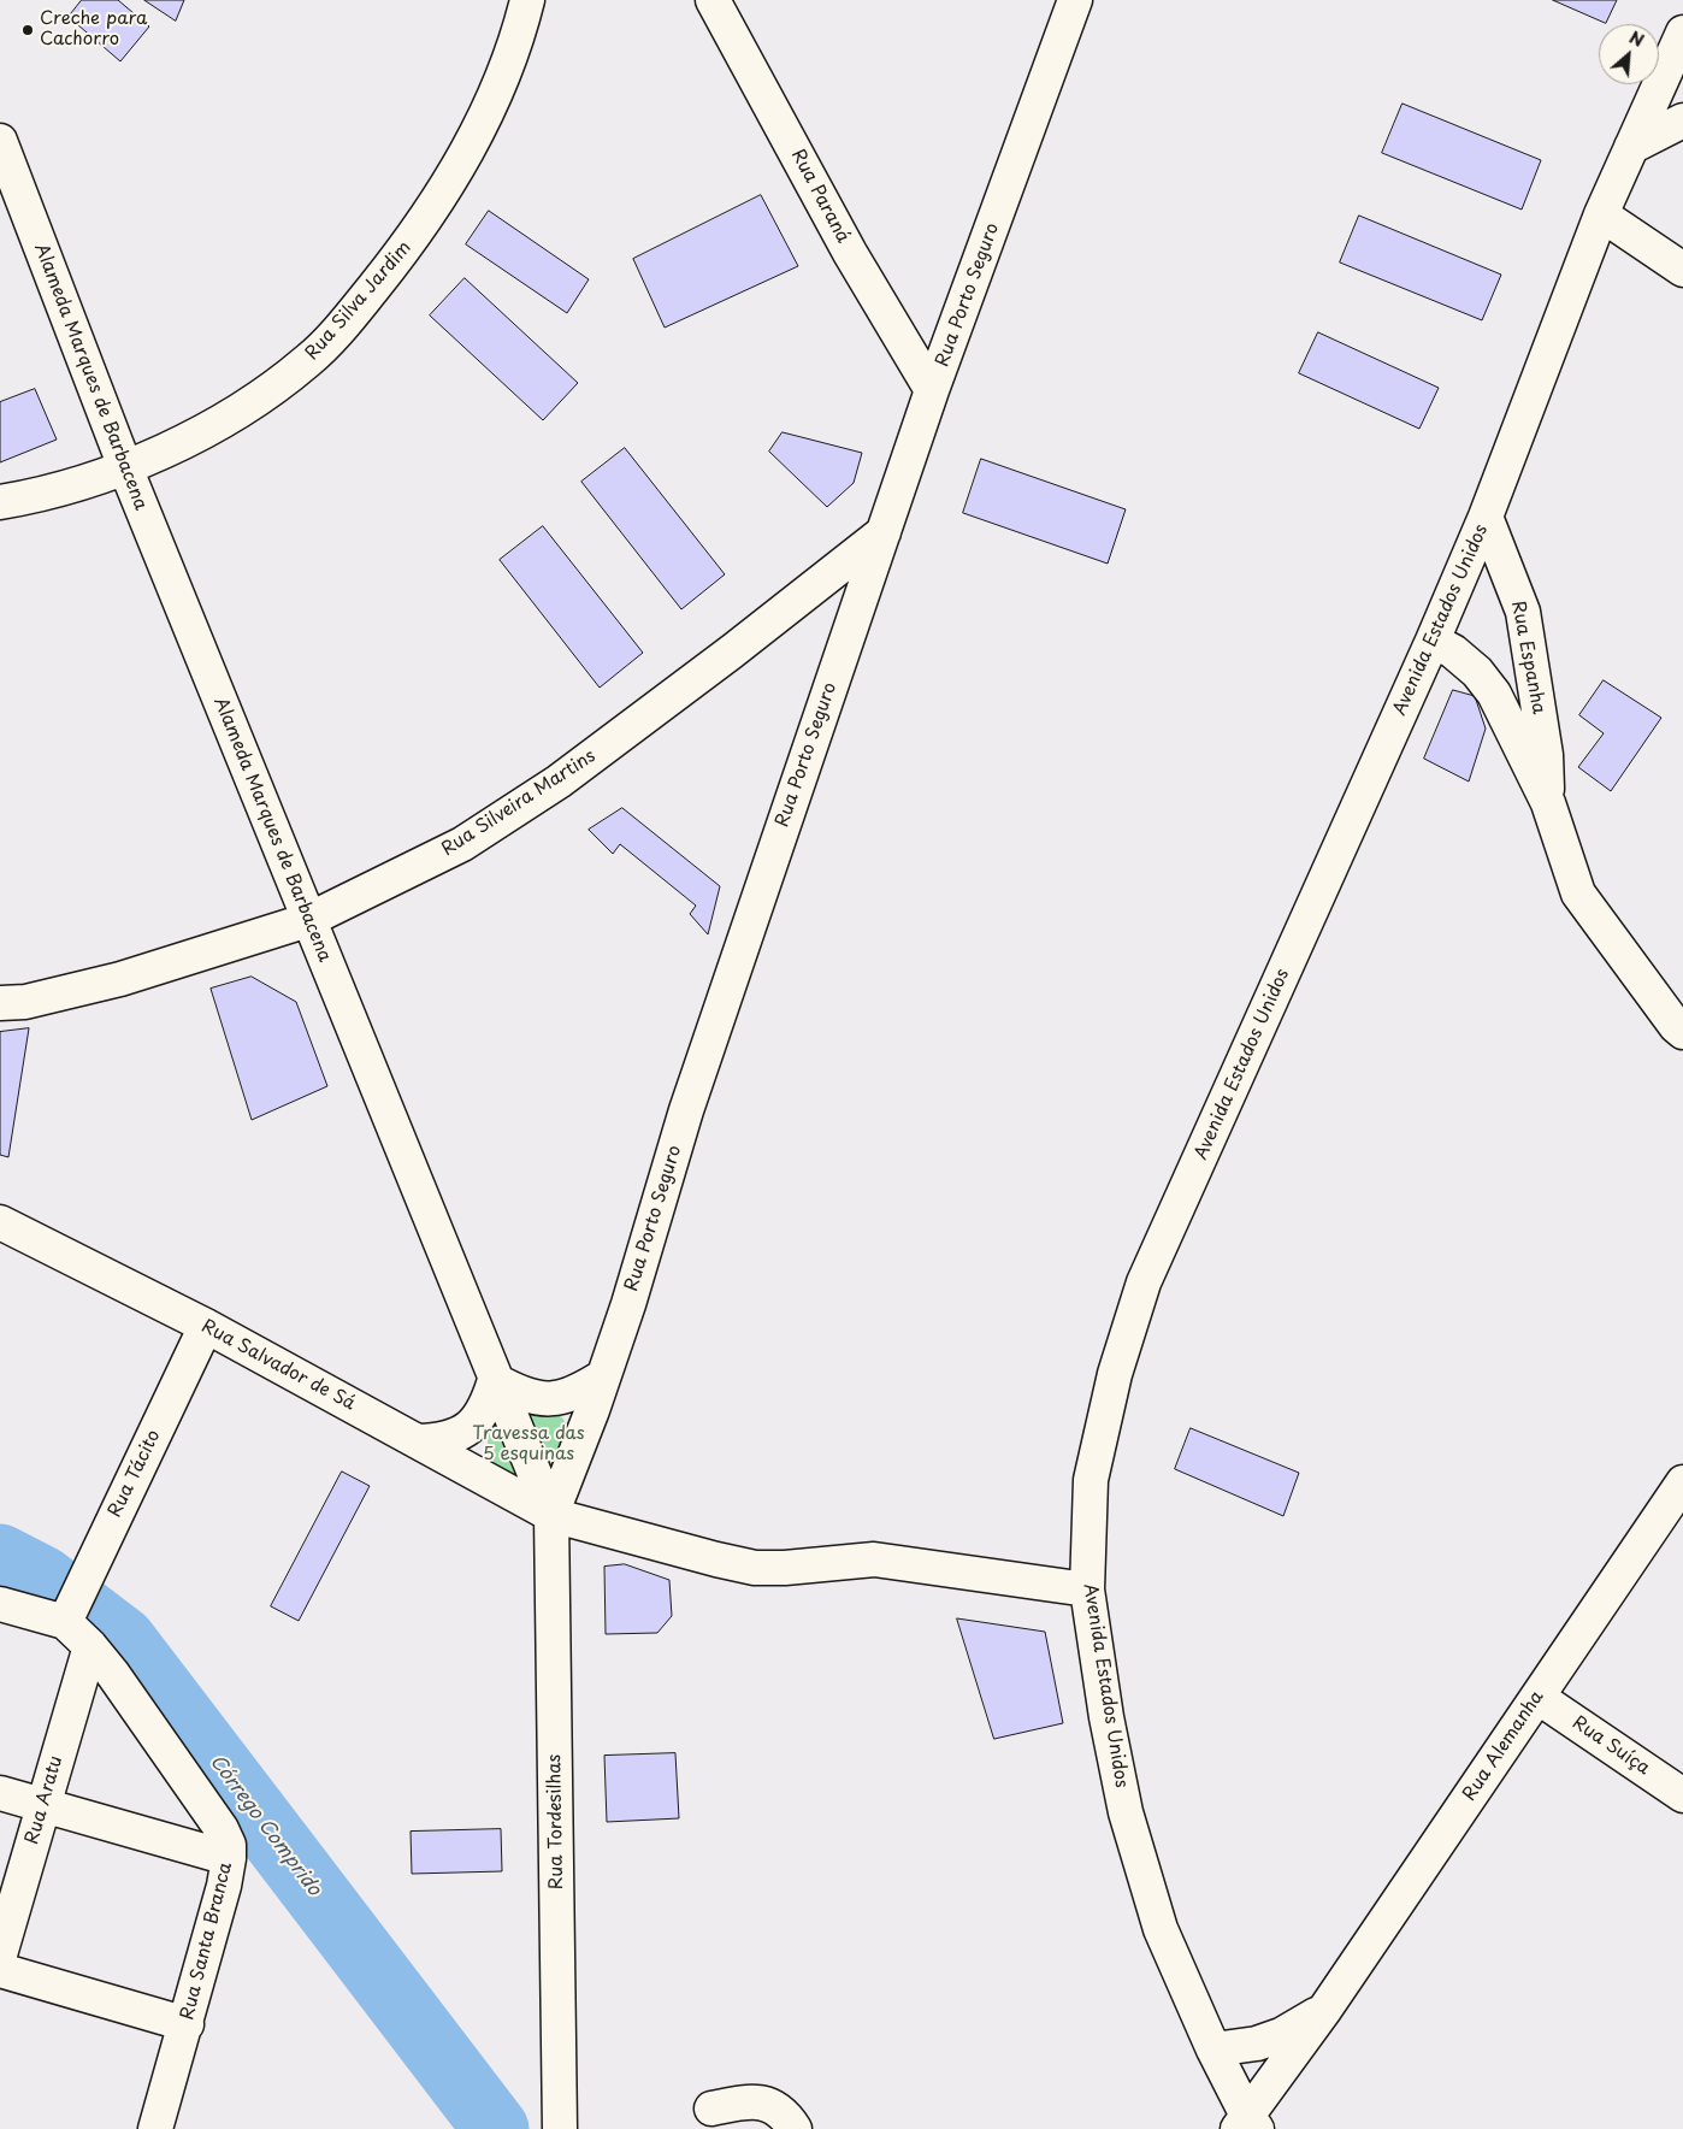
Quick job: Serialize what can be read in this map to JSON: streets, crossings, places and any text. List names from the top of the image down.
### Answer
{
  "streets": {
    "street": [
      "Rua Paraná",
      "Rua Porto Seguro",
      "Rua Silva Jardim",
      "Alameda Marques de Barbacena",
      "Avenida Estados Unidos",
      "Rua Espanha",
      "Rua Silveira Martins",
      "Rua Salvador de Sá",
      "Rua Tácito",
      "Rua Alemanha",
      "Rua Suíça",
      "Rua Aratu",
      "Rua Tordesilhas",
      "Rua Santa Branca"
    ]
  },
  "crossings": [
    ["Rua Paraná", "Rua Porto Seguro"],
    ["Rua Porto Seguro", "Alameda Marques de Barbacena"],
    ["Rua Porto Seguro", "Rua Silveira Martins"],
    ["Rua Porto Seguro", "Rua Salvador de Sá"],
    ["Rua Porto Seguro", "Rua Tordesilhas"],
    ["Rua Silva Jardim", "Alameda Marques de Barbacena"],
    ["Alameda Marques de Barbacena", "Rua Silveira Martins"],
    ["Alameda Marques de Barbacena", "Rua Salvador de Sá"],
    ["Alameda Marques de Barbacena", "Rua Tordesilhas"],
    ["Avenida Estados Unidos", "Rua Espanha"],
    ["Avenida Estados Unidos", "Rua Salvador de Sá"],
    ["Avenida Estados Unidos", "Rua Alemanha"],
    ["Rua Salvador de Sá", "Rua Tácito"],
    ["Rua Salvador de Sá", "Rua Tordesilhas"],
    ["Rua Tácito", "Rua Santa Branca"],
    ["Rua Alemanha", "Rua Suíça"],
    ["Rua Aratu", "Rua Santa Branca"]
  ],
  "water": ["Córrego Comprido"],
  "parks": ["Travessa das 5 esquinas"],
  "places": ["Creche para Cachorro"],
  "north": "top right"
}
